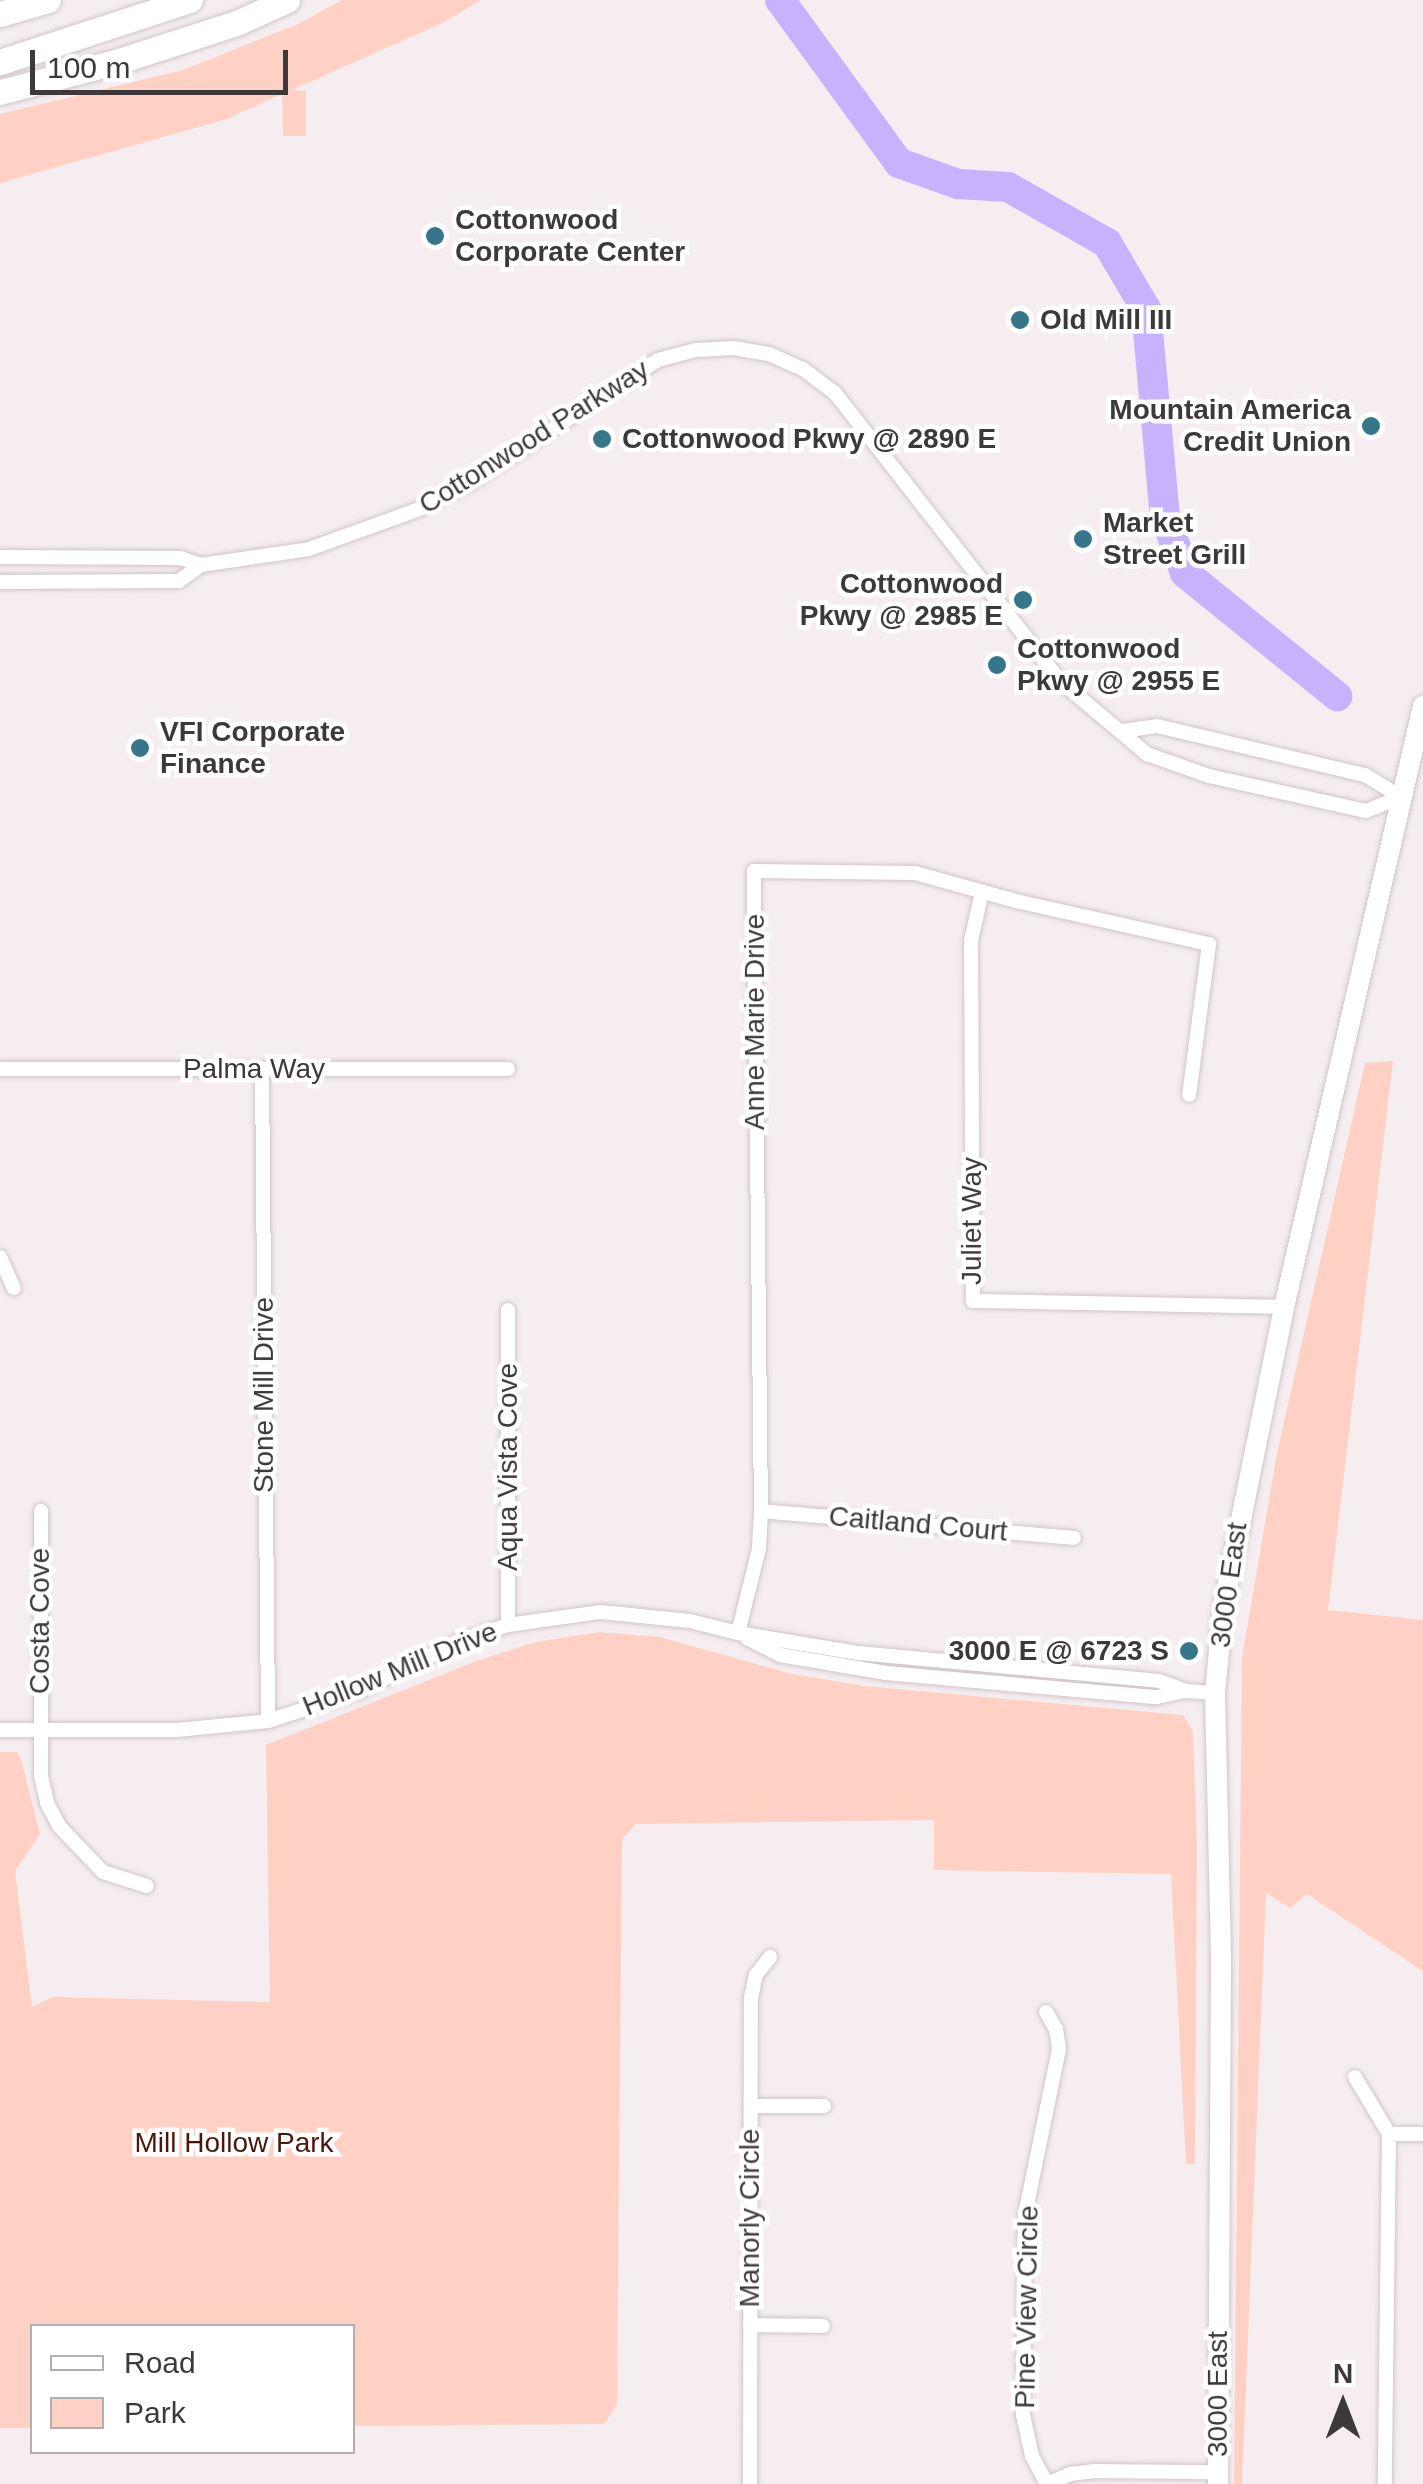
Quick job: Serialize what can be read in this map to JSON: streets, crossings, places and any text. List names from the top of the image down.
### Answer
{
  "streets": {
    "main road": ["3000 East"],
    "street": [
      "Cottonwood Parkway",
      "Anne Marie Drive",
      "Palma Way",
      "Juliet Way",
      "Stone Mill Drive",
      "Aqua Vista Cove",
      "Caitland Court",
      "Costa Cove",
      "Hollow Mill Drive",
      "Manorly Circle",
      "Pine View Circle"
    ]
  },
  "crossings": [
    ["Cottonwood Parkway", "3000 East"],
    ["Anne Marie Drive", "Juliet Way"],
    ["Anne Marie Drive", "Caitland Court"],
    ["Anne Marie Drive", "Hollow Mill Drive"],
    ["Palma Way", "Stone Mill Drive"],
    ["Juliet Way", "3000 East"],
    ["Stone Mill Drive", "Hollow Mill Drive"],
    ["Aqua Vista Cove", "Hollow Mill Drive"],
    ["3000 East", "Hollow Mill Drive"],
    ["Costa Cove", "Hollow Mill Drive"]
  ],
  "parks": ["Mill Hollow Park"],
  "places": [
    "Cottonwood Corporate Center",
    "Old Mill III",
    "Mountain America Credit Union",
    "Cottonwood Pkwy @ 2890 E",
    "Market Street Grill",
    "Cottonwood Pkwy @ 2985 E",
    "Cottonwood Pkwy @ 2955 E",
    "VFI Corporate Finance",
    "3000 E @ 6723 S"
  ],
  "legend": ["Road", "Park"],
  "scale_bar": "100 m",
  "north": "top"
}
